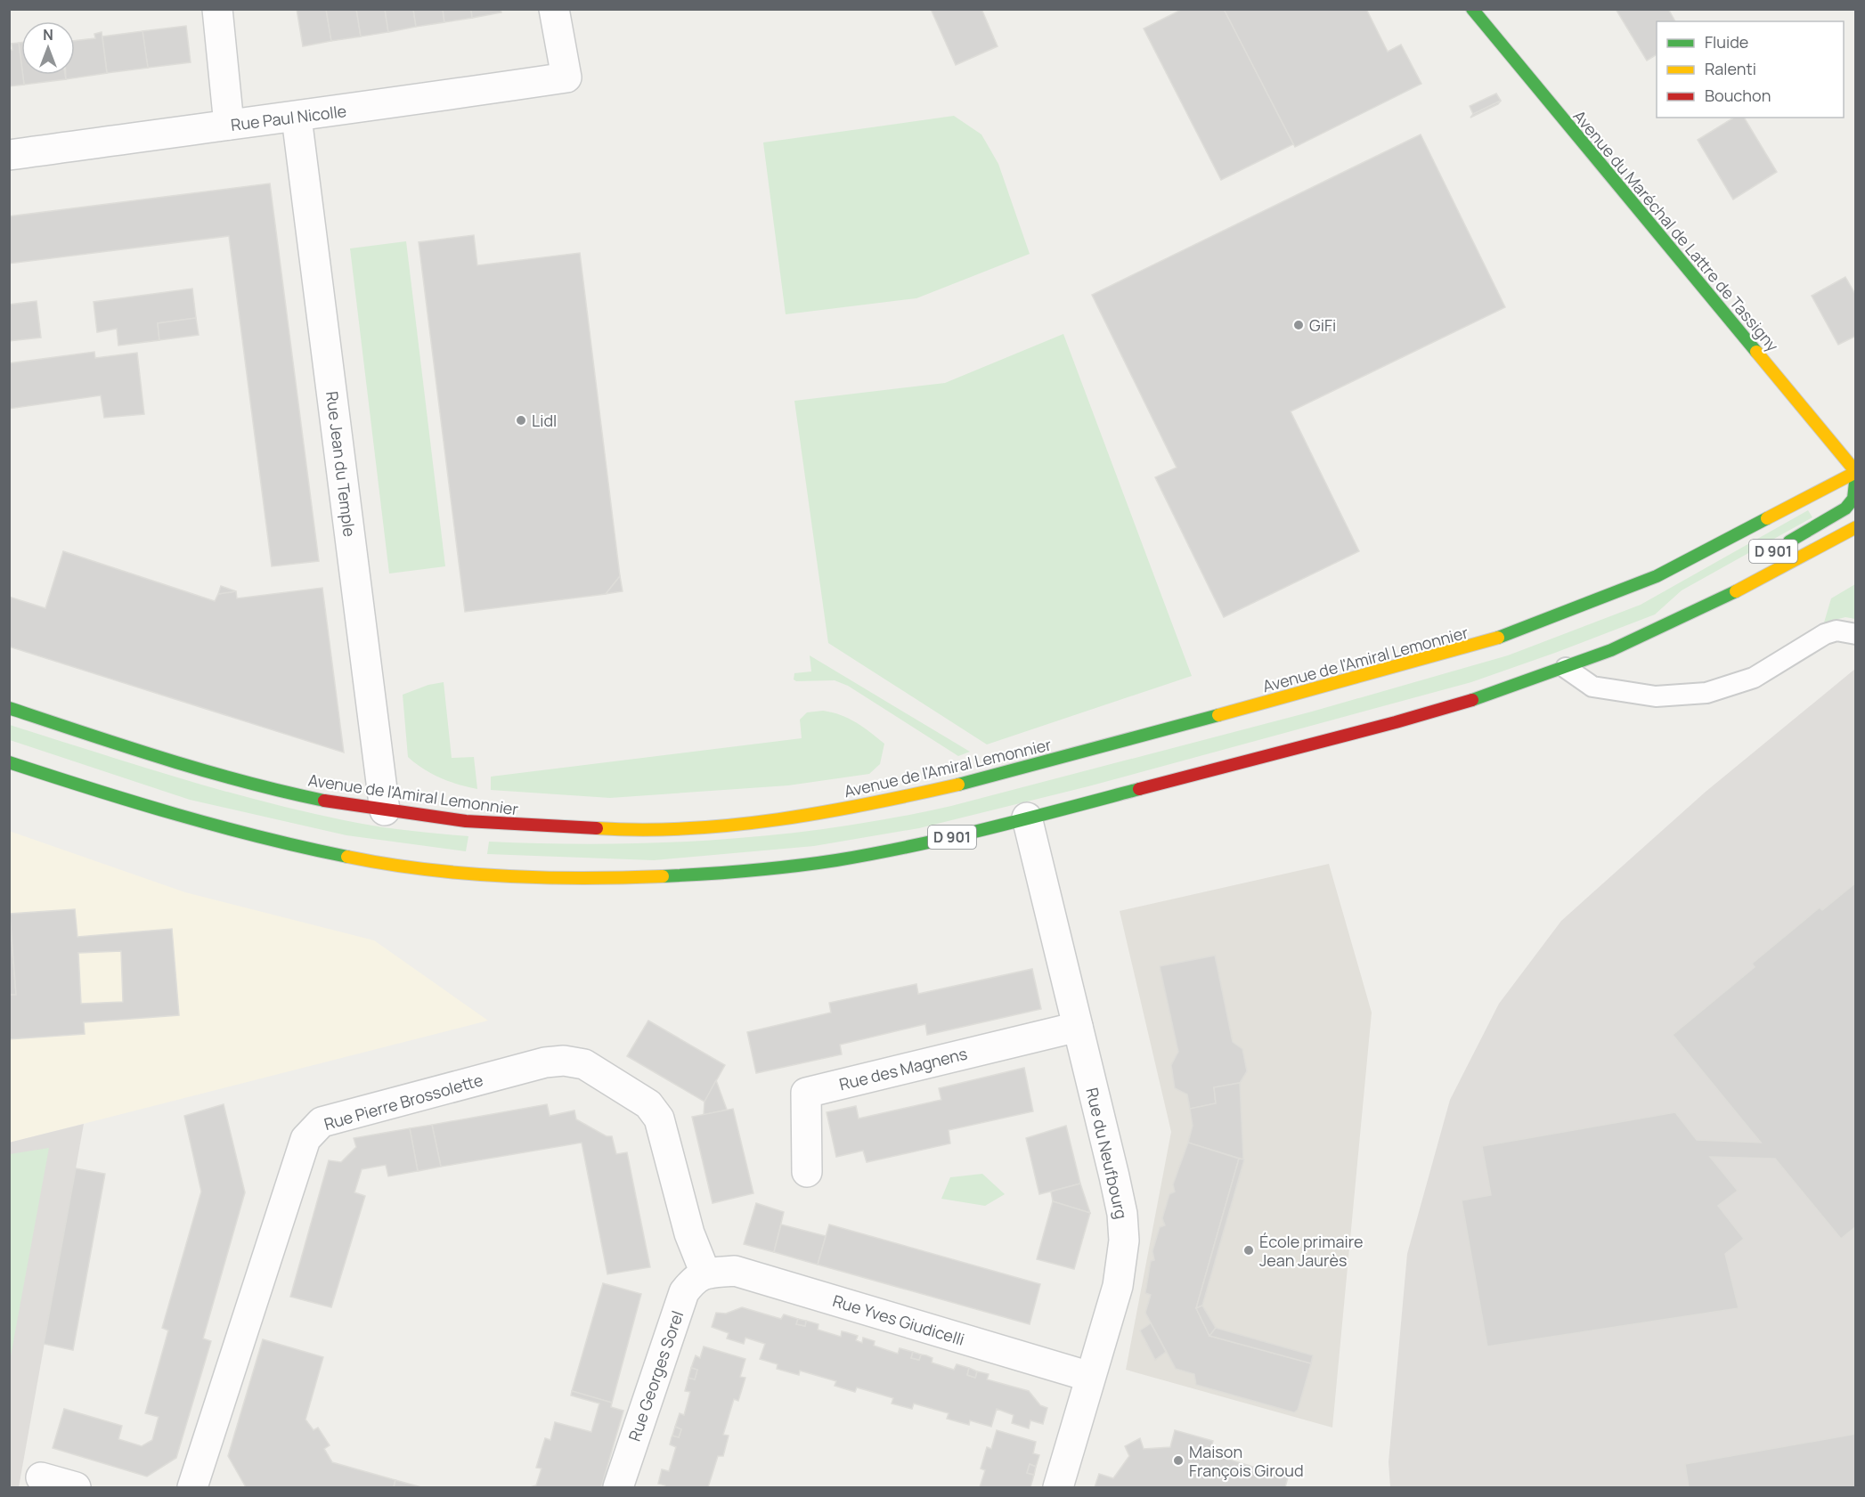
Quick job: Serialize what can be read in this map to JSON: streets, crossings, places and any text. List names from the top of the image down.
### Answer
{
  "streets": {
    "main road": ["Avenue du Maréchal de Lattre de Tassigny", "D 901", "Avenue de l'Amiral Lemonnier"],
    "street": [
      "Rue Paul Nicolle",
      "Rue Jean du Temple",
      "Rue des Magnens",
      "Rue Pierre Brossolette",
      "Rue du Neufbourg",
      "Rue Yves Giudicelli",
      "Rue Georges Sorel"
    ]
  },
  "crossings": [
    ["Rue Paul Nicolle", "Rue Jean du Temple"],
    ["Avenue du Maréchal de Lattre de Tassigny", "D 901"],
    ["Avenue du Maréchal de Lattre de Tassigny", "Avenue de l'Amiral Lemonnier"],
    ["Rue Jean du Temple", "Avenue de l'Amiral Lemonnier"],
    ["D 901", "Avenue de l'Amiral Lemonnier"],
    ["D 901", "Rue du Neufbourg"],
    ["Rue des Magnens", "Rue du Neufbourg"],
    ["Rue Pierre Brossolette", "Rue Yves Giudicelli"],
    ["Rue Pierre Brossolette", "Rue Georges Sorel"],
    ["Rue du Neufbourg", "Rue Yves Giudicelli"],
    ["Rue Yves Giudicelli", "Rue Georges Sorel"]
  ],
  "places": [
    "GiFi",
    "Lidl",
    "École primaire Jean Jaurès",
    "Maison François Giroud"
  ],
  "legend": ["Fluide", "Ralenti", "Bouchon"],
  "north": "top"
}
